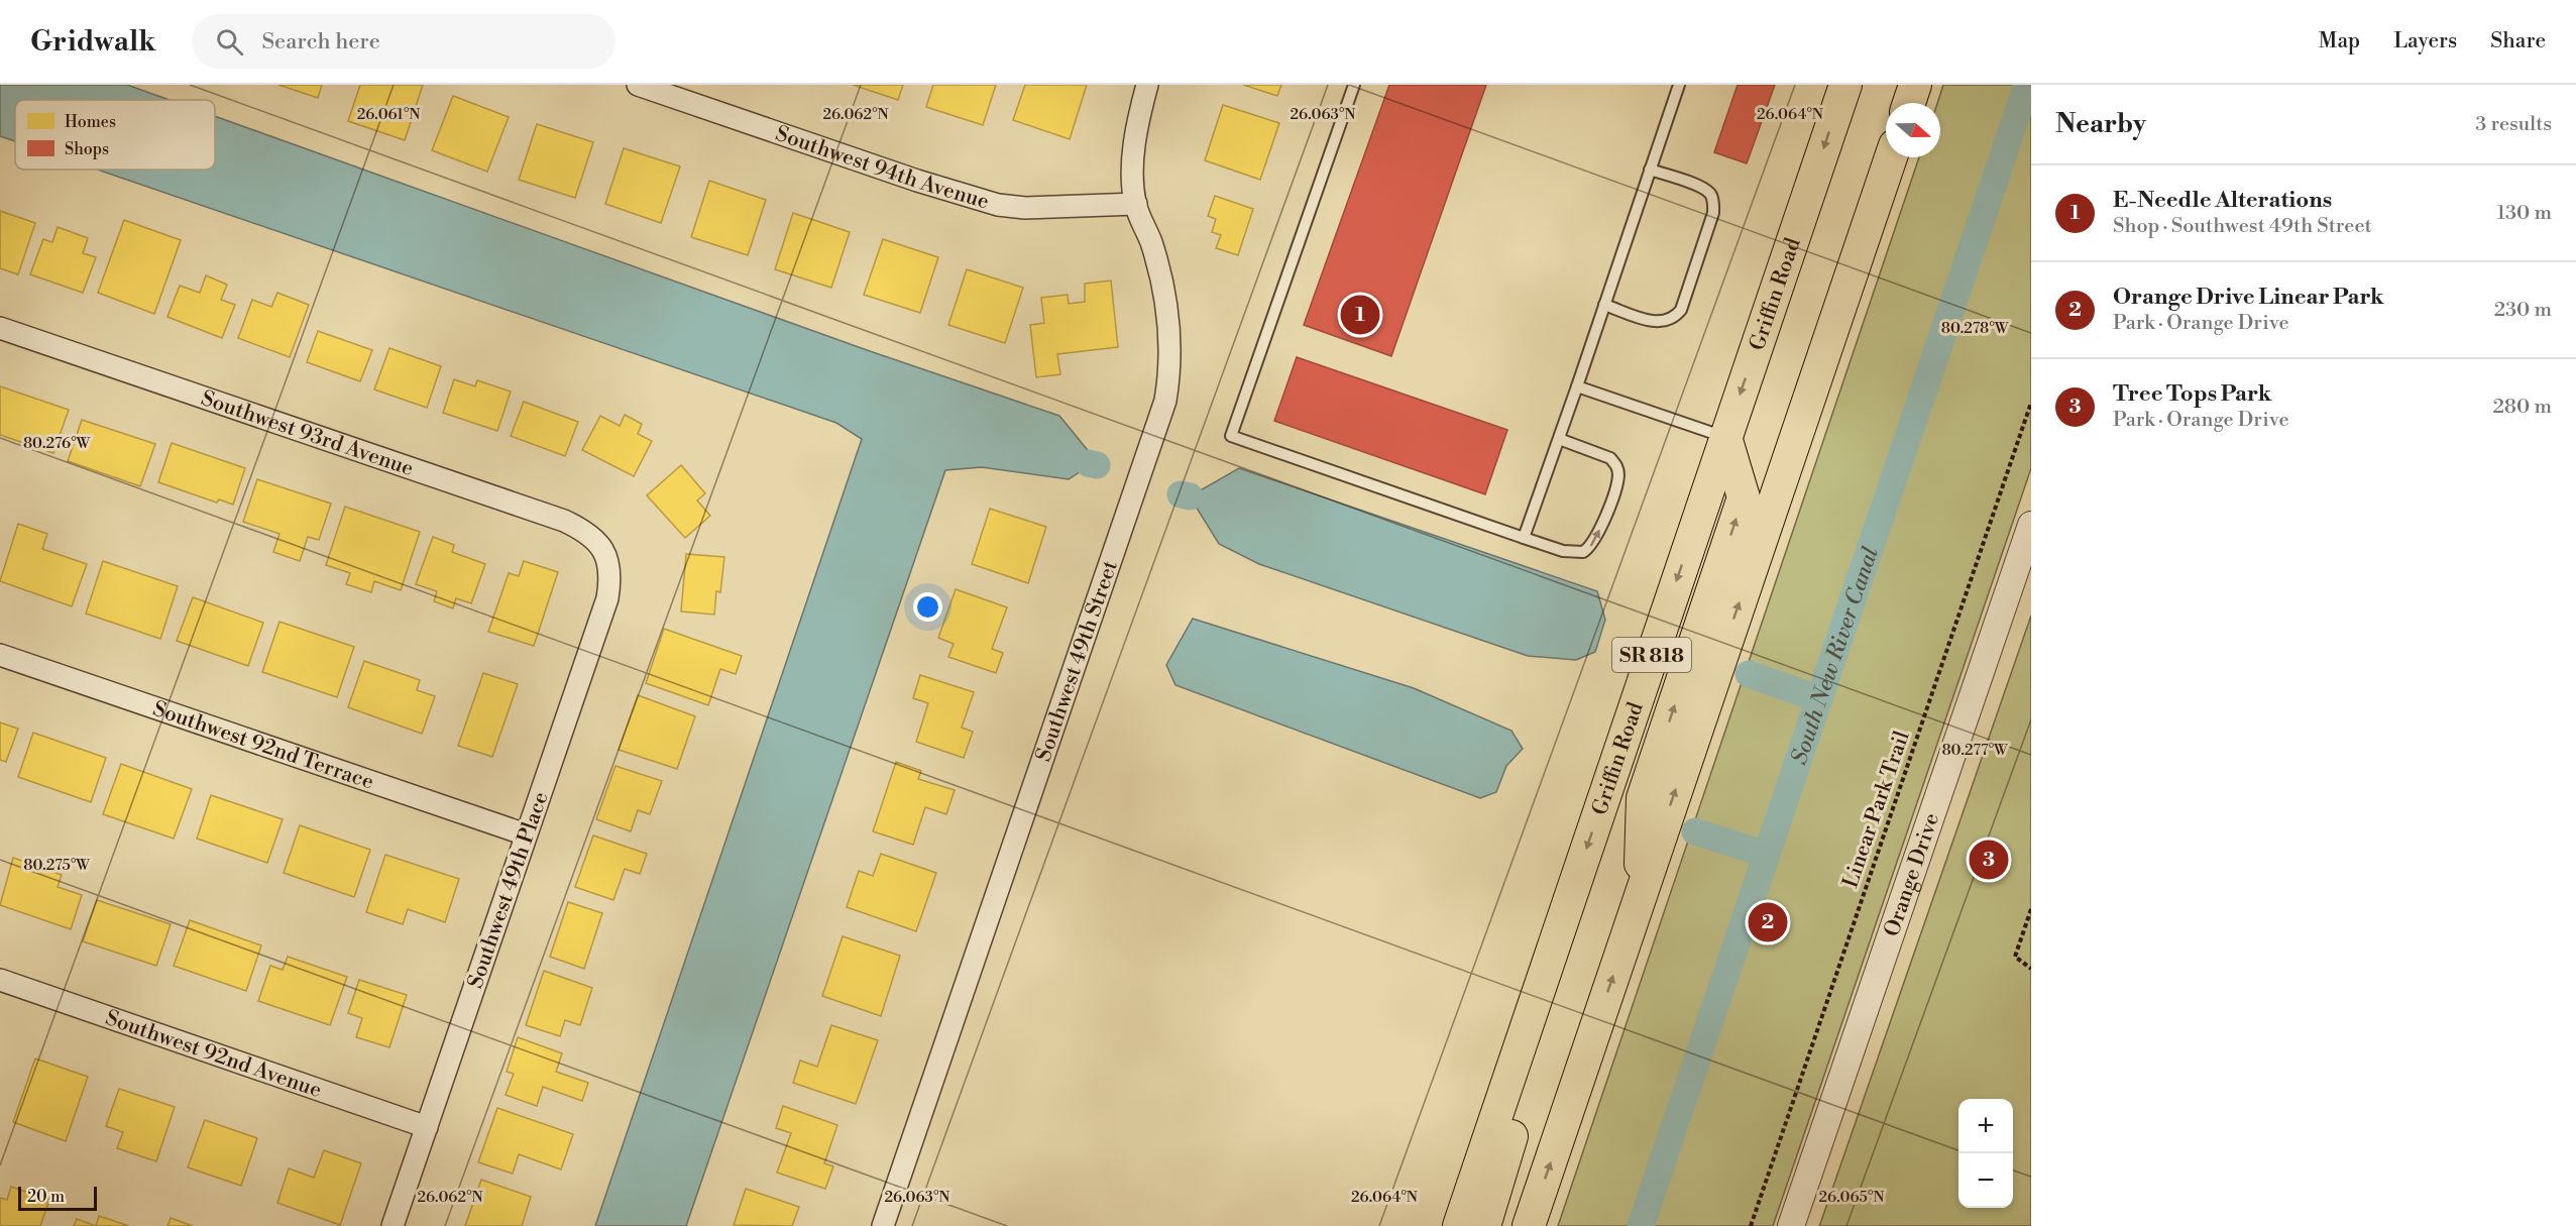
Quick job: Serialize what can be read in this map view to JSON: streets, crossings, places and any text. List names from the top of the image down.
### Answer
{
  "streets": {
    "main road": ["Griffin Road", "SR 818"],
    "street": [
      "Southwest 94th Avenue",
      "Southwest 93rd Avenue",
      "Southwest 49th Street",
      "Southwest 92nd Terrace",
      "Orange Drive",
      "Southwest 49th Place",
      "Southwest 92nd Avenue"
    ],
    "path": ["Linear Park Trail"]
  },
  "crossings": [
    ["Southwest 94th Avenue", "Southwest 49th Street"],
    ["Southwest 93rd Avenue", "Southwest 49th Place"],
    ["Southwest 92nd Terrace", "Southwest 49th Place"],
    ["Southwest 49th Place", "Southwest 92nd Avenue"]
  ],
  "water": ["South New River Canal"],
  "legend": ["Homes", "Shops"],
  "scale_bar": "20 m",
  "north": "right",
  "page": {
    "header": "Gridwalk",
    "search": "Search here",
    "nav": ["Map", "Layers", "Share"],
    "heading": ["Nearby", "3 results"],
    "list": [
      {
        "mark": "1",
        "name": "E-Needle Alterations",
        "note": "Shop · Southwest 49th Street",
        "value": "130 m"
      },
      {
        "mark": "2",
        "name": "Orange Drive Linear Park",
        "note": "Park · Orange Drive",
        "value": "230 m"
      },
      {
        "mark": "3",
        "name": "Tree Tops Park",
        "note": "Park · Orange Drive",
        "value": "280 m"
      }
    ],
    "pins": ["1", "3", "2"],
    "map_buttons": ["+", "−"],
    "scale": "20 m"
  },
  "coordinates": [
    "26.062°N",
    "26.063°N",
    "26.061°N",
    "26.064°N",
    "80.278°W",
    "80.276°W",
    "80.277°W",
    "80.275°W",
    "26.065°N"
  ]
}
